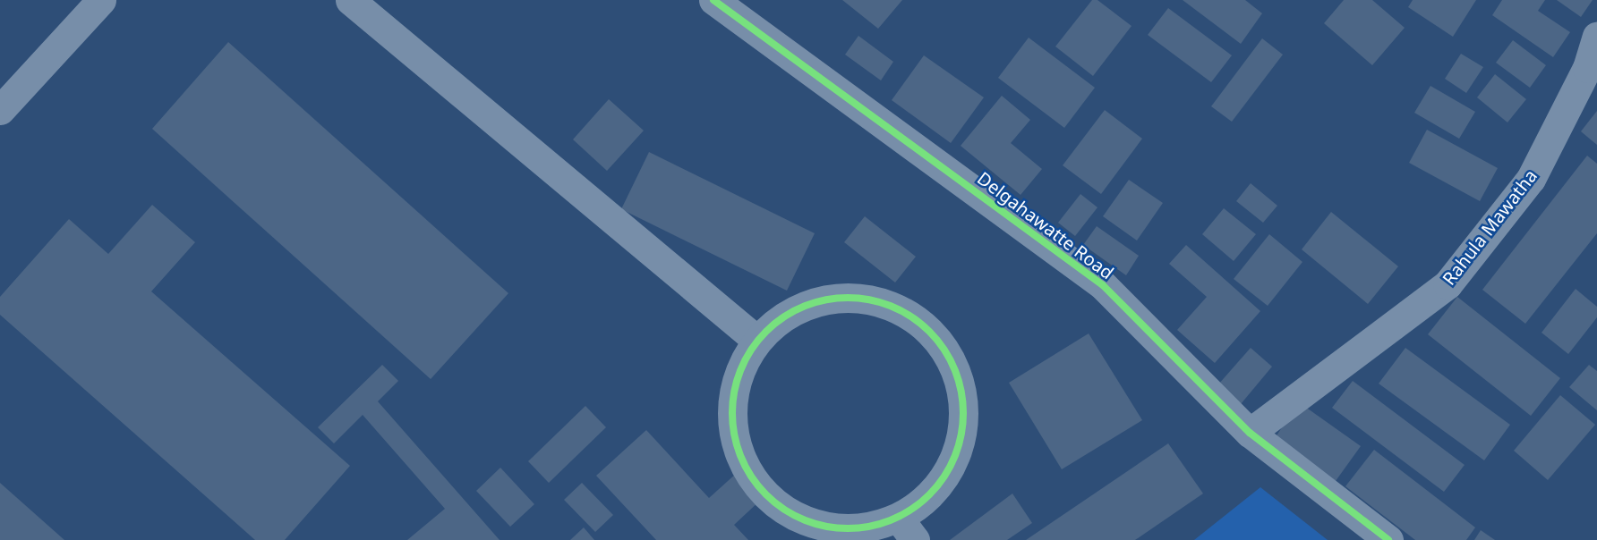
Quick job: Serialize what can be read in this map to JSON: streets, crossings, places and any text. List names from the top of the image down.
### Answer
{
  "streets": {
    "street": ["Delgahawatte Road", "Rahula Mawatha"]
  },
  "crossings": [
    ["Delgahawatte Road", "Rahula Mawatha"]
  ]
}
